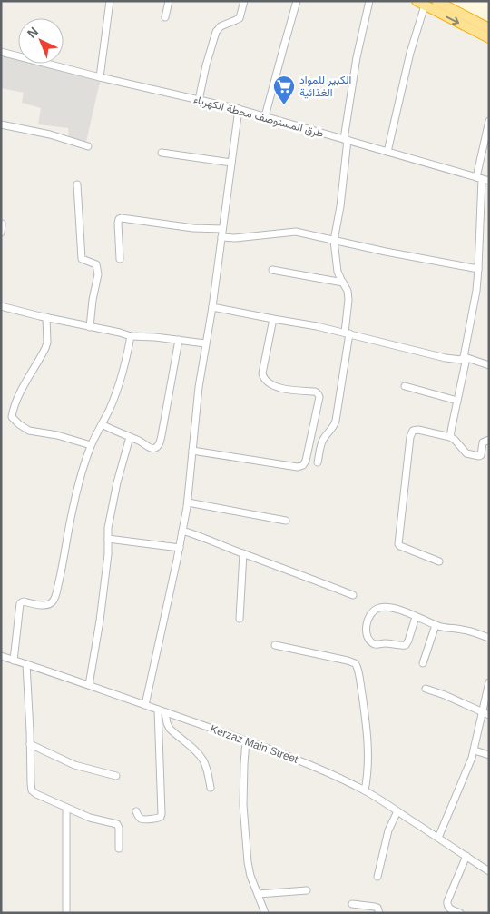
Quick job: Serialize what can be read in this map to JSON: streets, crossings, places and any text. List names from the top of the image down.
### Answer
{
  "streets": {
    "street": ["طرق المستوصف محطة الكهرباء", "Kerzaz Main Street"]
  },
  "places": {
    "supermarket": ["الكبير للمواد الغذائية"]
  },
  "north": "top left"
}
